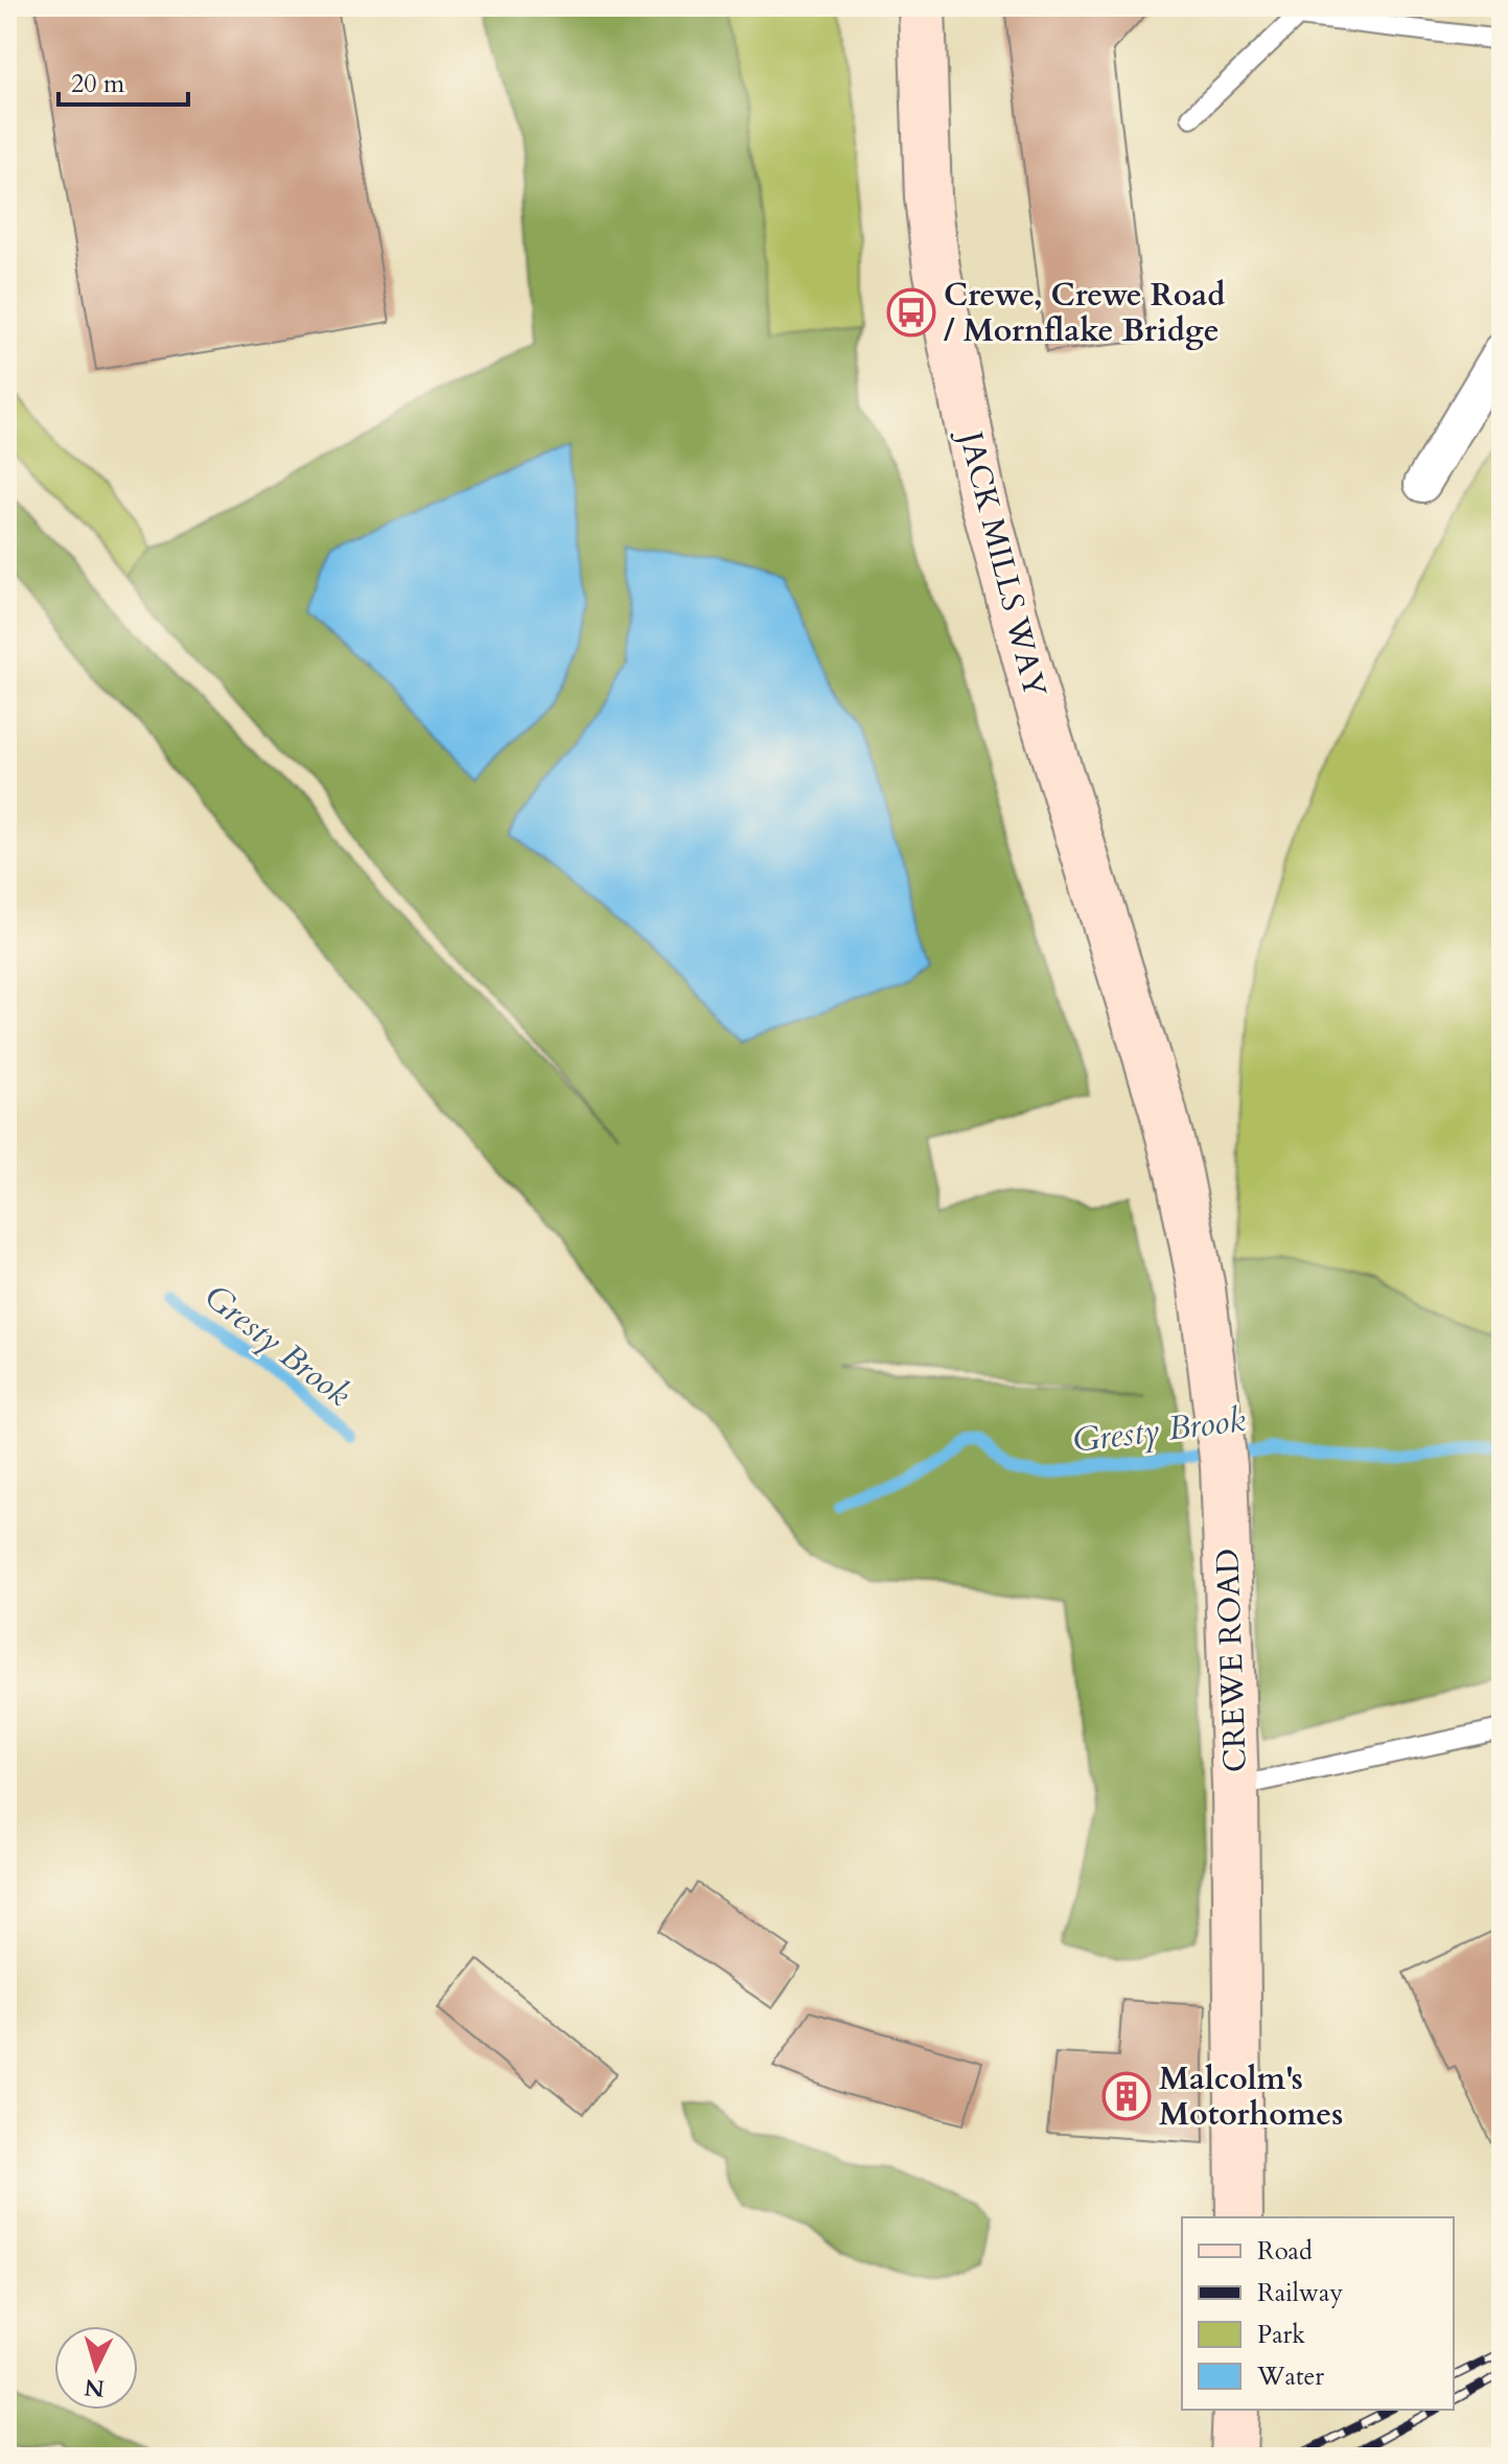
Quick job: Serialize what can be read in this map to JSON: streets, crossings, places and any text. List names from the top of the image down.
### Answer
{
  "streets": {
    "main road": ["JACK MILLS WAY", "CREWE ROAD"]
  },
  "crossings": [
    ["JACK MILLS WAY", "CREWE ROAD"]
  ],
  "water": ["Gresty Brook"],
  "places": {
    "bus stop": ["Crewe, Crewe Road / Mornflake Bridge"],
    "building": ["Malcolm's Motorhomes"]
  },
  "legend": [
    "Road",
    "Railway",
    "Park",
    "Water"
  ],
  "scale_bar": "20 m",
  "north": "bottom"
}
